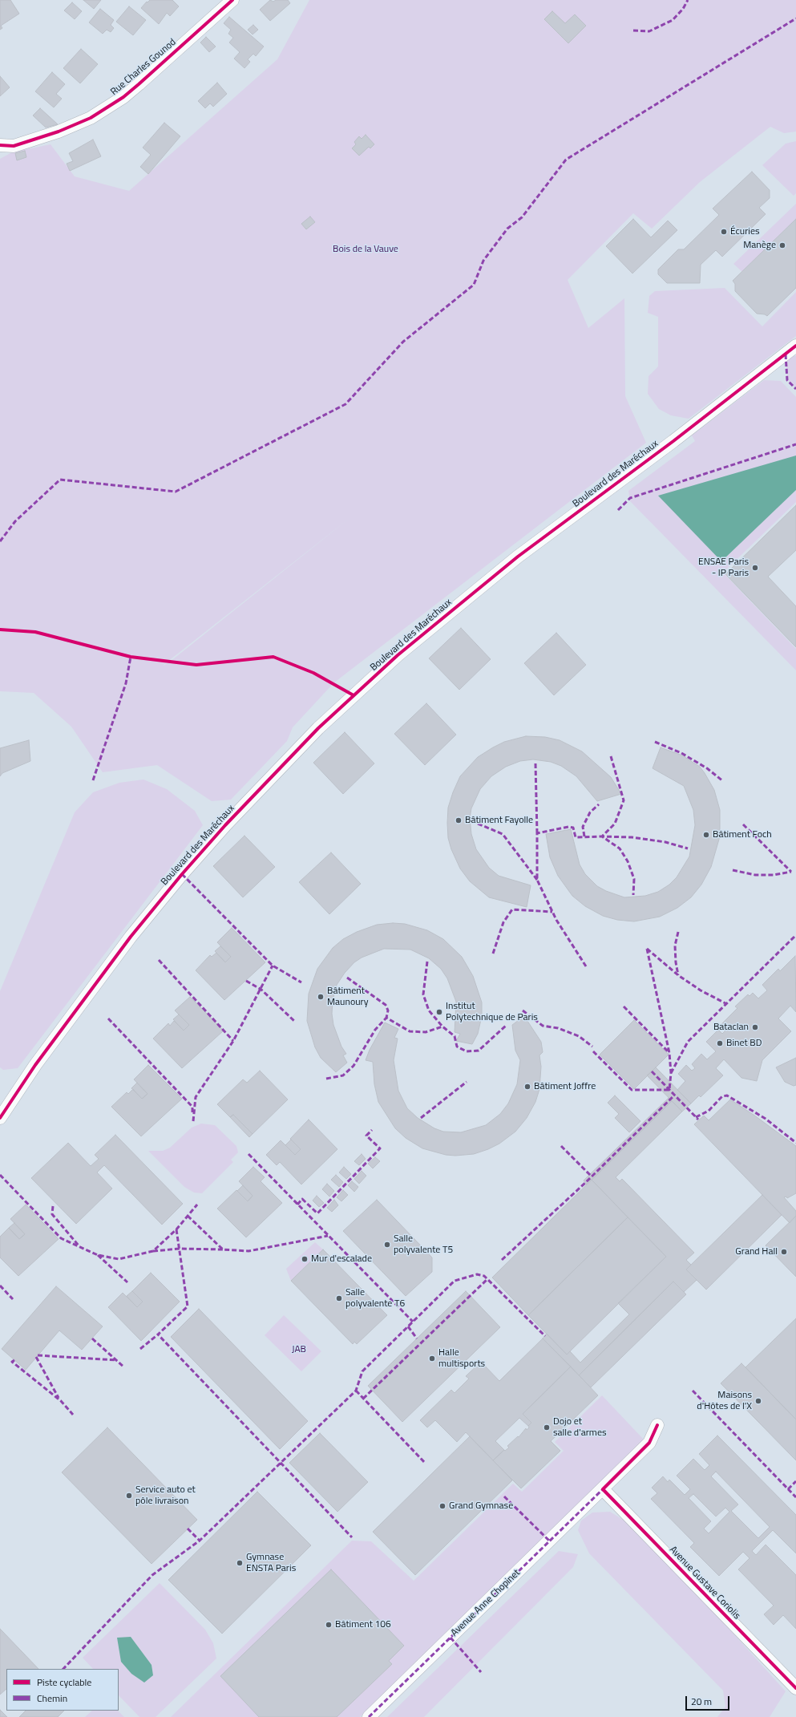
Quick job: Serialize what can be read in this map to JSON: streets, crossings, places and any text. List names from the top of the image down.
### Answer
{
  "streets": {
    "street": [
      "Rue Charles Gounod",
      "Boulevard des Maréchaux",
      "Avenue Gustave Coriolis",
      "Avenue Anne Chopinet"
    ]
  },
  "crossings": [
    ["Avenue Gustave Coriolis", "Avenue Anne Chopinet"]
  ],
  "parks": ["Bois de la Vauve", "JAB"],
  "places": [
    "Écuries",
    "Manège",
    "ENSAE Paris - IP Paris",
    "Bâtiment Fayolle",
    "Bâtiment Foch",
    "Bâtiment Maunoury",
    "Institut Polytechnique de Paris",
    "Bataclan",
    "Binet BD",
    "Bâtiment Joffre",
    "Salle polyvalente T5",
    "Grand Hall",
    "Mur d'escalade",
    "Salle polyvalente T6",
    "Halle multisports",
    "Maisons d'Hôtes de l'X",
    "Dojo et salle d'armes",
    "Service auto et pôle livraison",
    "Grand Gymnase",
    "Gymnase ENSTA Paris",
    "Bâtiment 106"
  ],
  "legend": ["Piste cyclable", "Chemin"],
  "scale_bar": "20 m"
}
